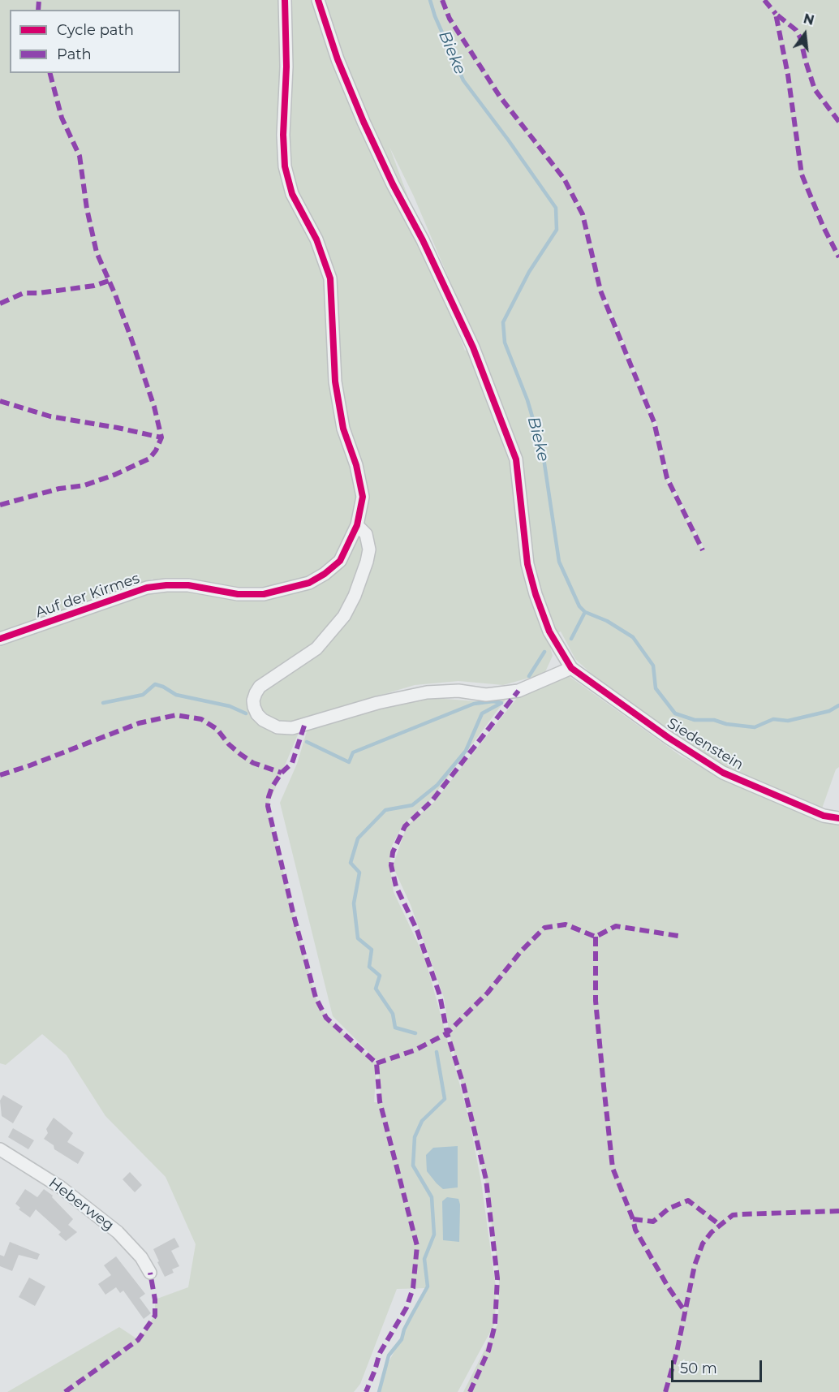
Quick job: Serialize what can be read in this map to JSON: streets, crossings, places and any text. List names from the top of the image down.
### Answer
{
  "streets": {
    "street": ["Auf der Kirmes", "Siedenstein", "Heberweg"]
  },
  "water": ["Bieke"],
  "legend": ["Cycle path", "Path"],
  "scale_bar": "50 m",
  "north": "top"
}
